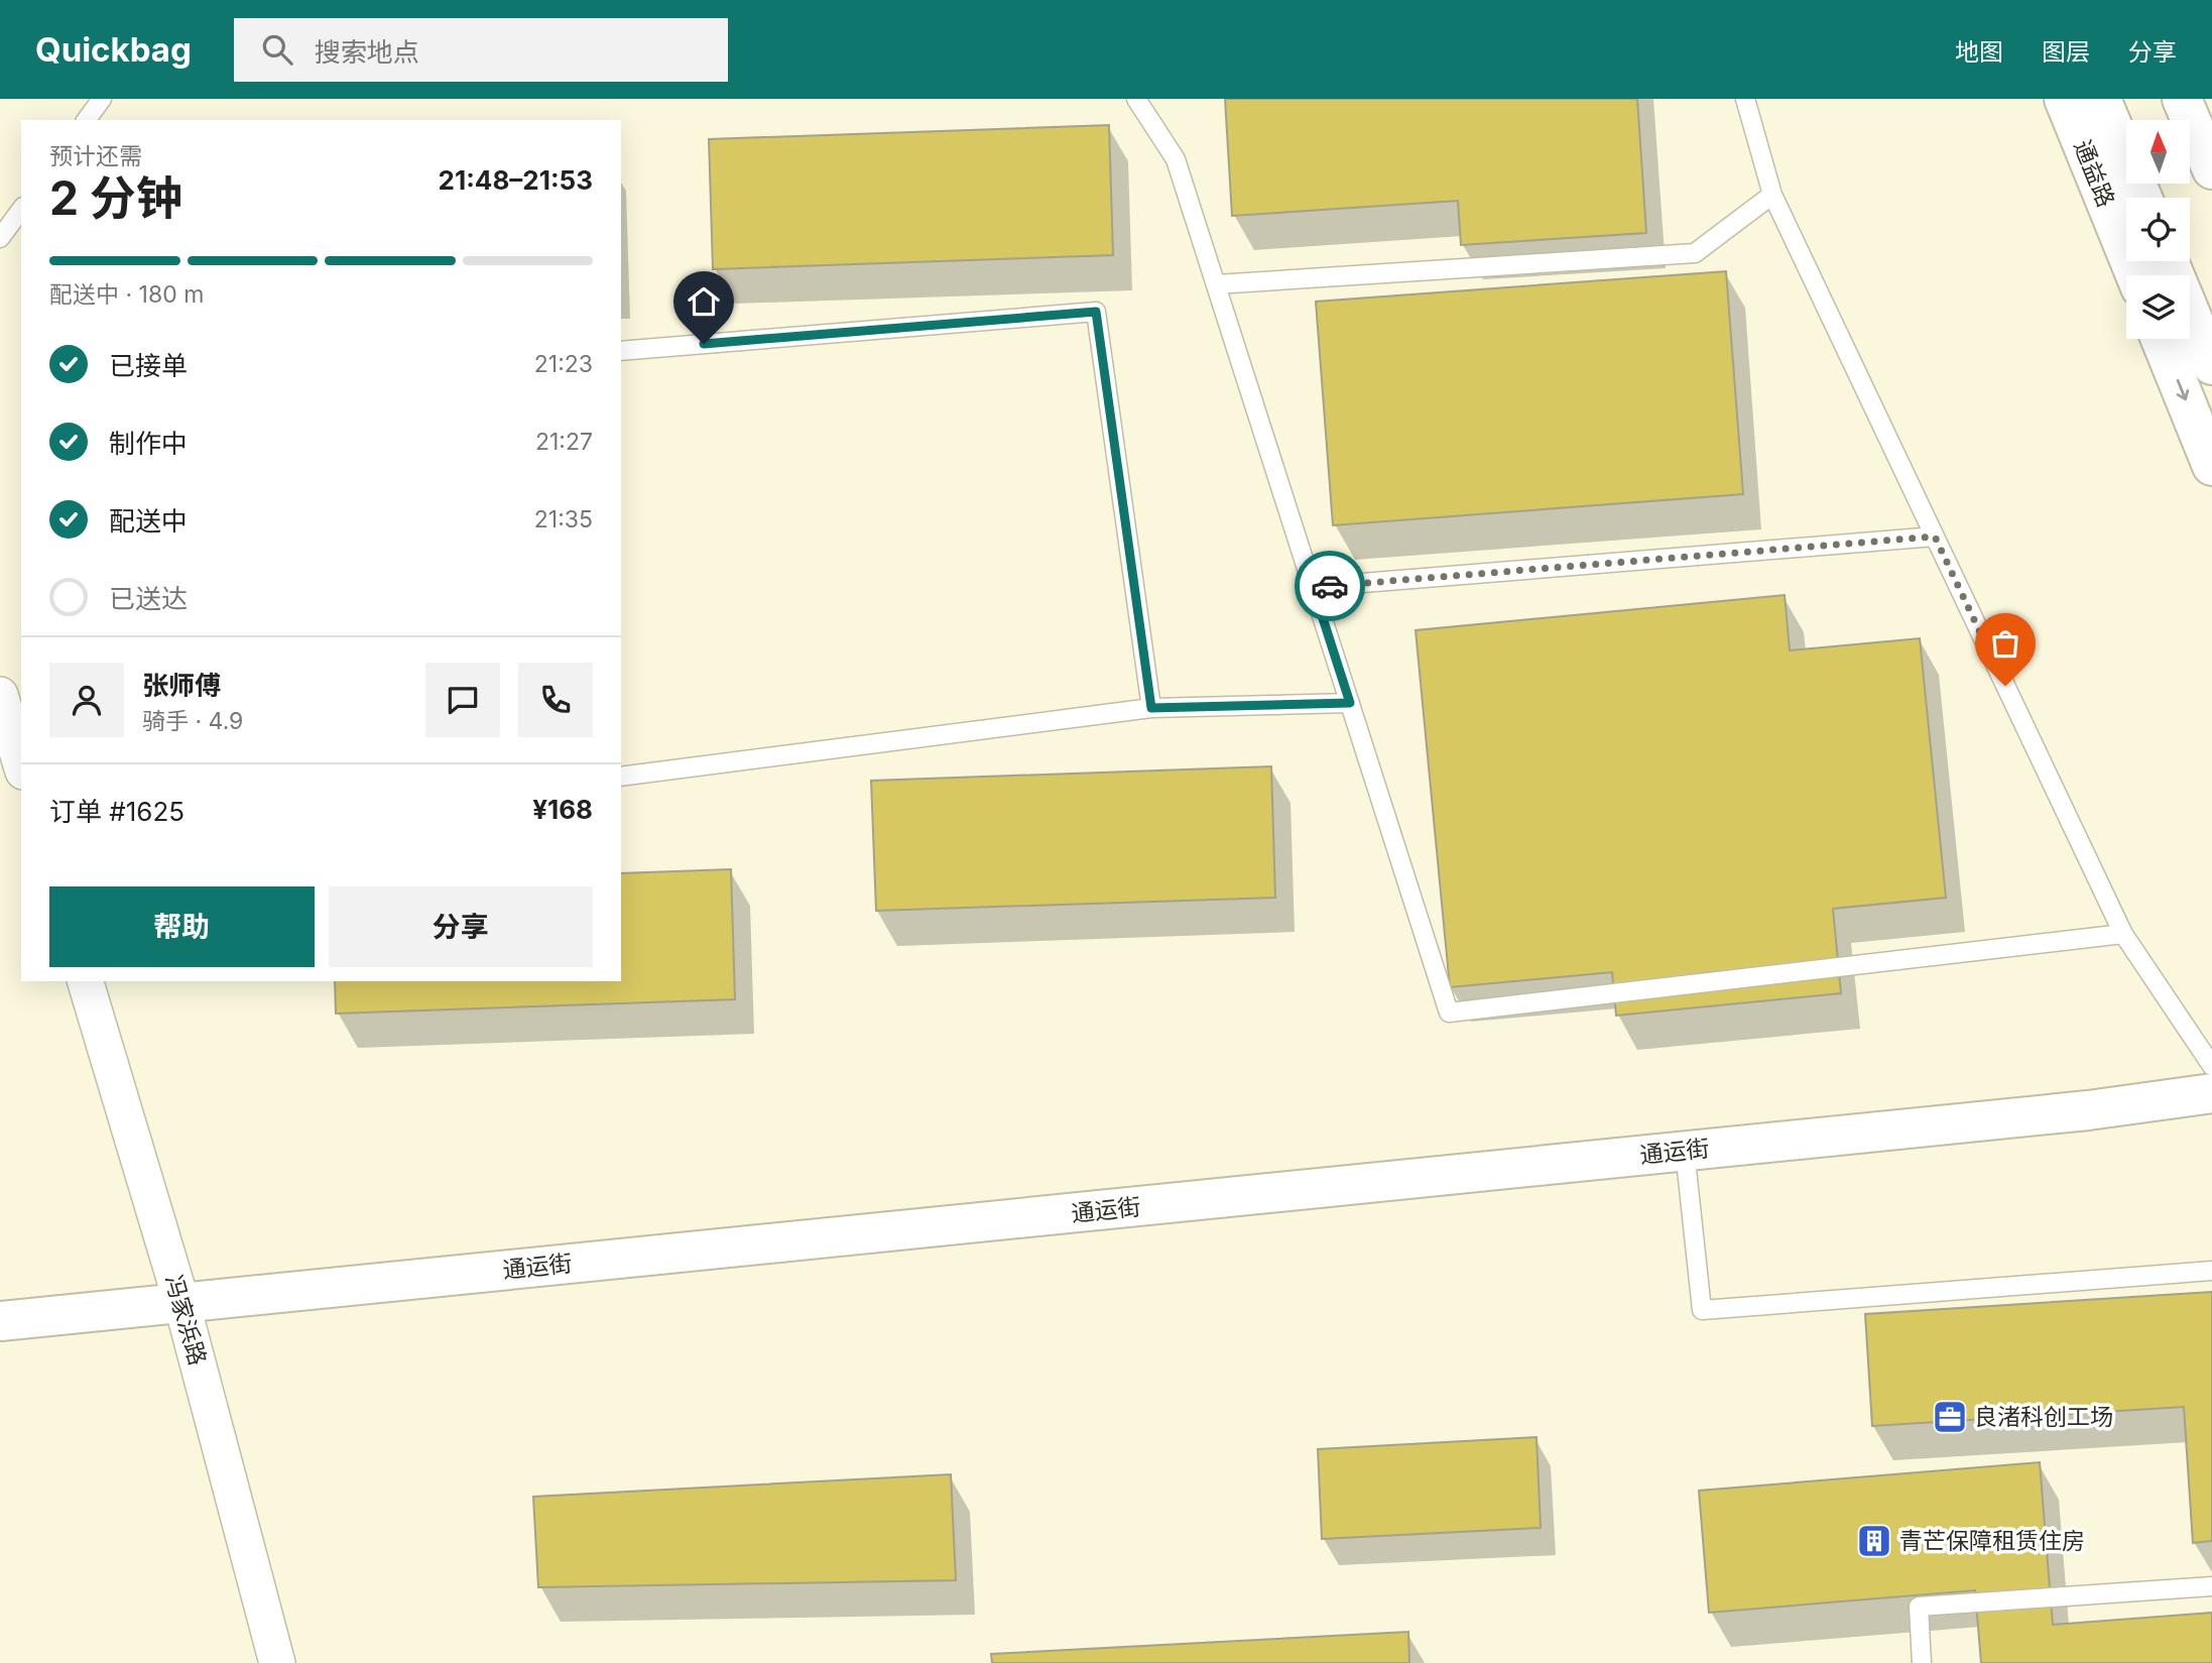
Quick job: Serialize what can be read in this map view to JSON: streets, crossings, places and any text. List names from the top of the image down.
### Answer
{
  "streets": {
    "main road": ["通益路", "通运街"],
    "street": ["冯家浜路"]
  },
  "crossings": [
    ["通运街", "冯家浜路"]
  ],
  "places": {
    "office": ["良渚科创工场"],
    "building": ["青芒保障租赁住房"]
  },
  "north": "top",
  "page": {
    "header": "Quickbag",
    "search": "搜索地点",
    "nav": ["地图", "图层", "分享"],
    "heading": ["2 分钟", "预计还需", "21:48–21:53"],
    "panel": [
      "张师傅",
      "骑手 · 4.9",
      "订单 #1625",
      "¥168"
    ],
    "bar": "配送中 · 180 m",
    "list": [
      ["已接单", "21:23"],
      ["制作中", "21:27"],
      ["配送中", "21:35"],
      "已送达"
    ],
    "buttons": ["帮助", "分享"]
  }
}
